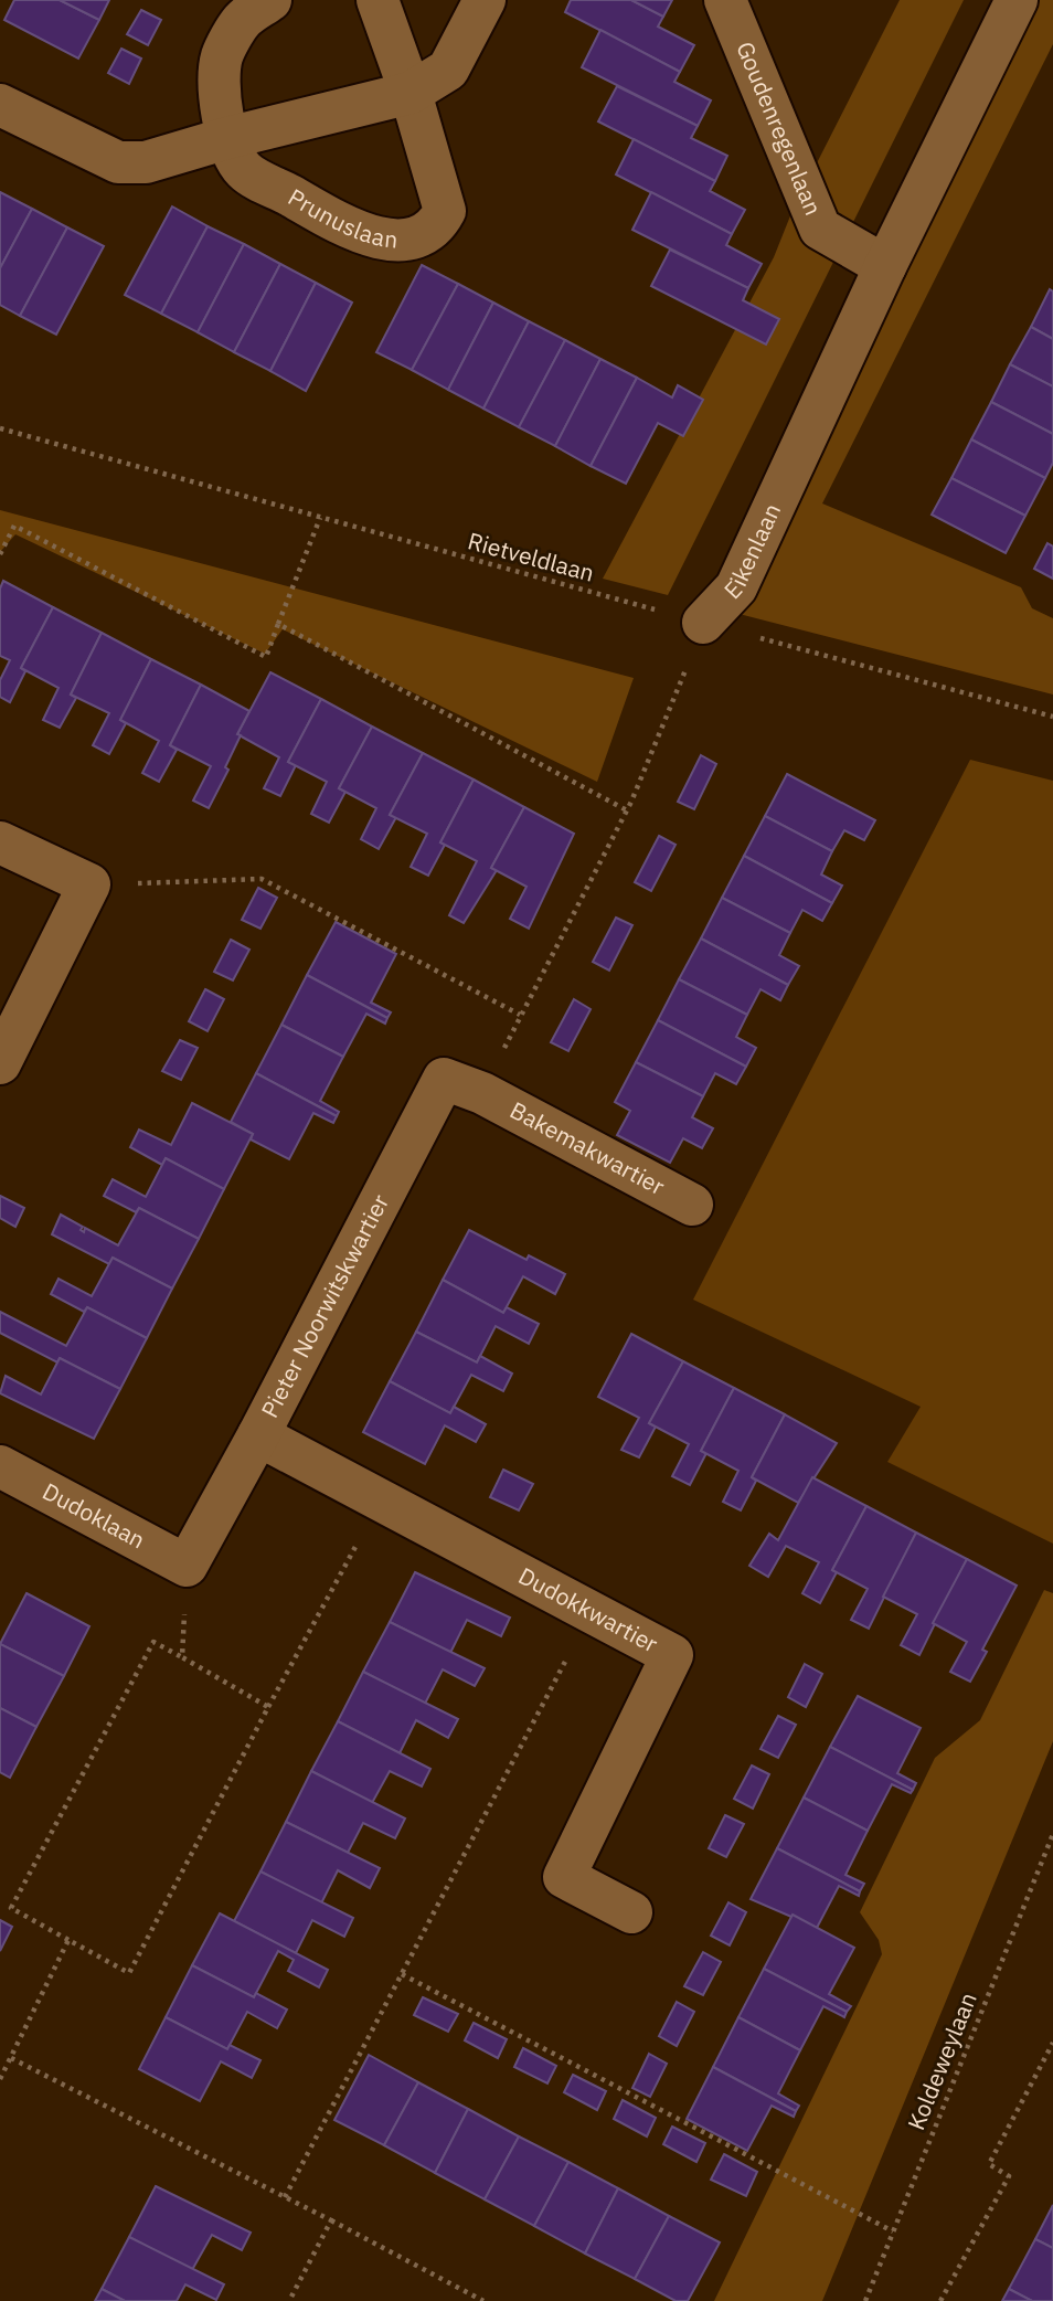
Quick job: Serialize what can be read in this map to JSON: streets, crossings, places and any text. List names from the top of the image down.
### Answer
{
  "streets": {
    "street": [
      "Goudenregenlaan",
      "Prunuslaan",
      "Eikenlaan",
      "Bakemakwartier",
      "Pieter Noorwitskwartier",
      "Dudoklaan",
      "Dudokkwartier"
    ],
    "path": ["Rietveldlaan", "Koldeweylaan"]
  },
  "crossings": [
    ["Goudenregenlaan", "Eikenlaan"],
    ["Eikenlaan", "Rietveldlaan"],
    ["Bakemakwartier", "Pieter Noorwitskwartier"],
    ["Pieter Noorwitskwartier", "Dudoklaan"],
    ["Pieter Noorwitskwartier", "Dudokkwartier"]
  ]
}
